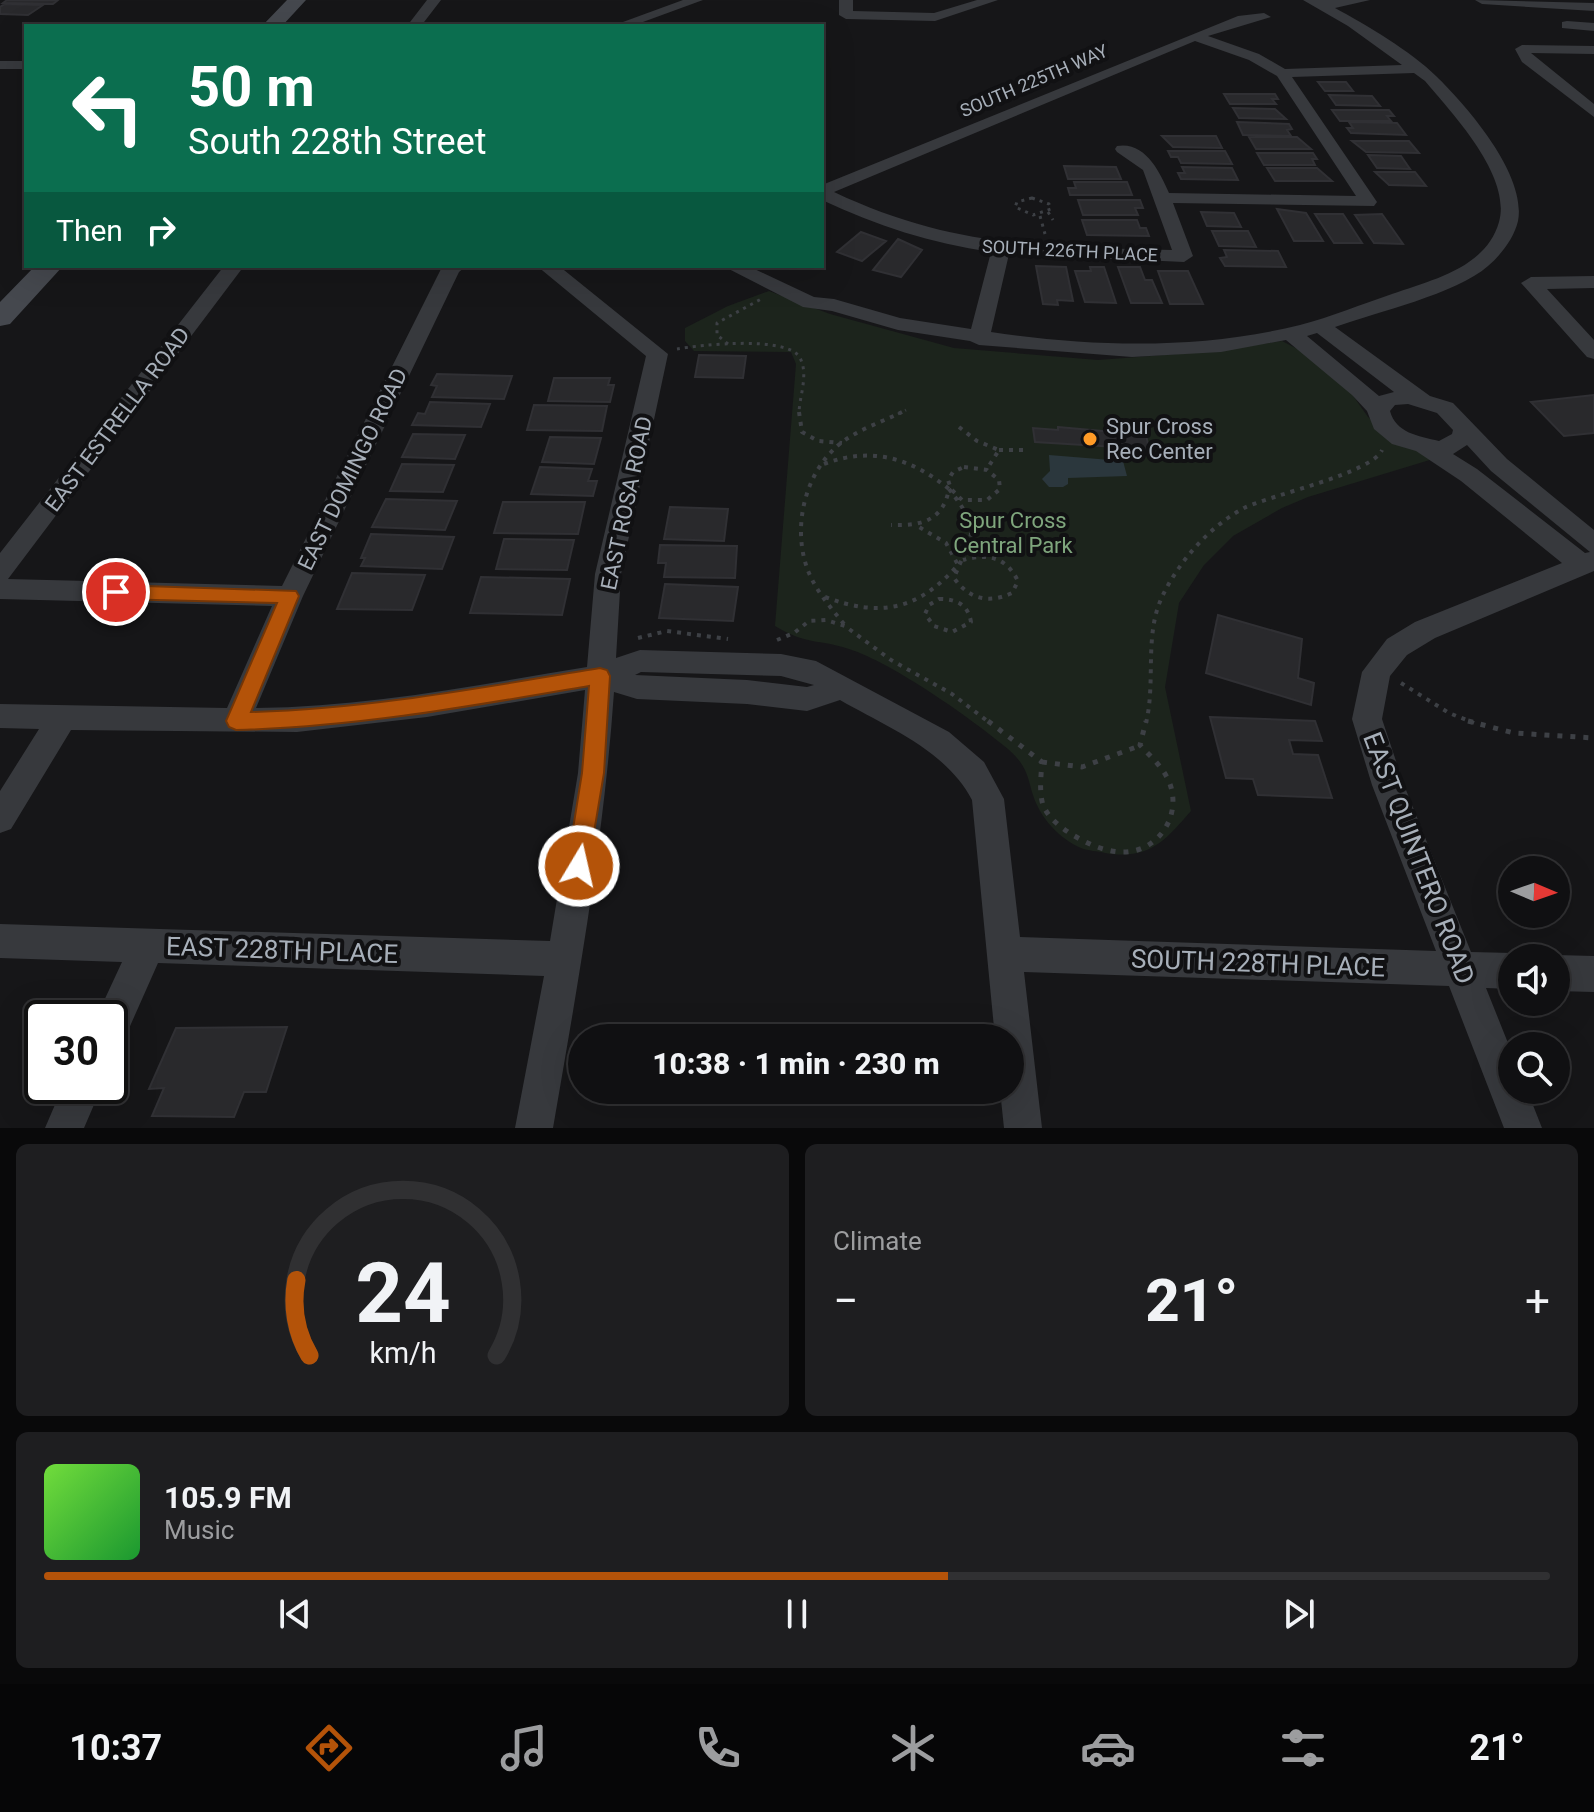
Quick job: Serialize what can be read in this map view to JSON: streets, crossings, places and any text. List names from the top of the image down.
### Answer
{
  "streets": {
    "street": [
      "SOUTH 225TH WAY",
      "SOUTH 226TH PLACE",
      "EAST ESTRELLA ROAD",
      "EAST DOMINGO ROAD",
      "EAST ROSA ROAD",
      "EAST QUINTERO ROAD",
      "EAST 228TH PLACE",
      "SOUTH 228TH PLACE"
    ]
  },
  "crossings": [
    ["EAST ROSA ROAD", "EAST 228TH PLACE"],
    ["EAST QUINTERO ROAD", "SOUTH 228TH PLACE"]
  ],
  "parks": ["Spur Cross Central Park"],
  "places": ["Spur Cross Rec Center"],
  "north": "right",
  "page": {
    "turn": ["50 m", "South 228th Street"],
    "then": "Then",
    "limit": "30",
    "trip": "10:38 · 1 min · 230 m",
    "tile": "Climate",
    "heat": ["−", "21°", "+"],
    "song": ["105.9 FM", "Music"],
    "tabs": ["10:37", "21°"],
    "gauge": ["24", "km/h"]
  }
}
